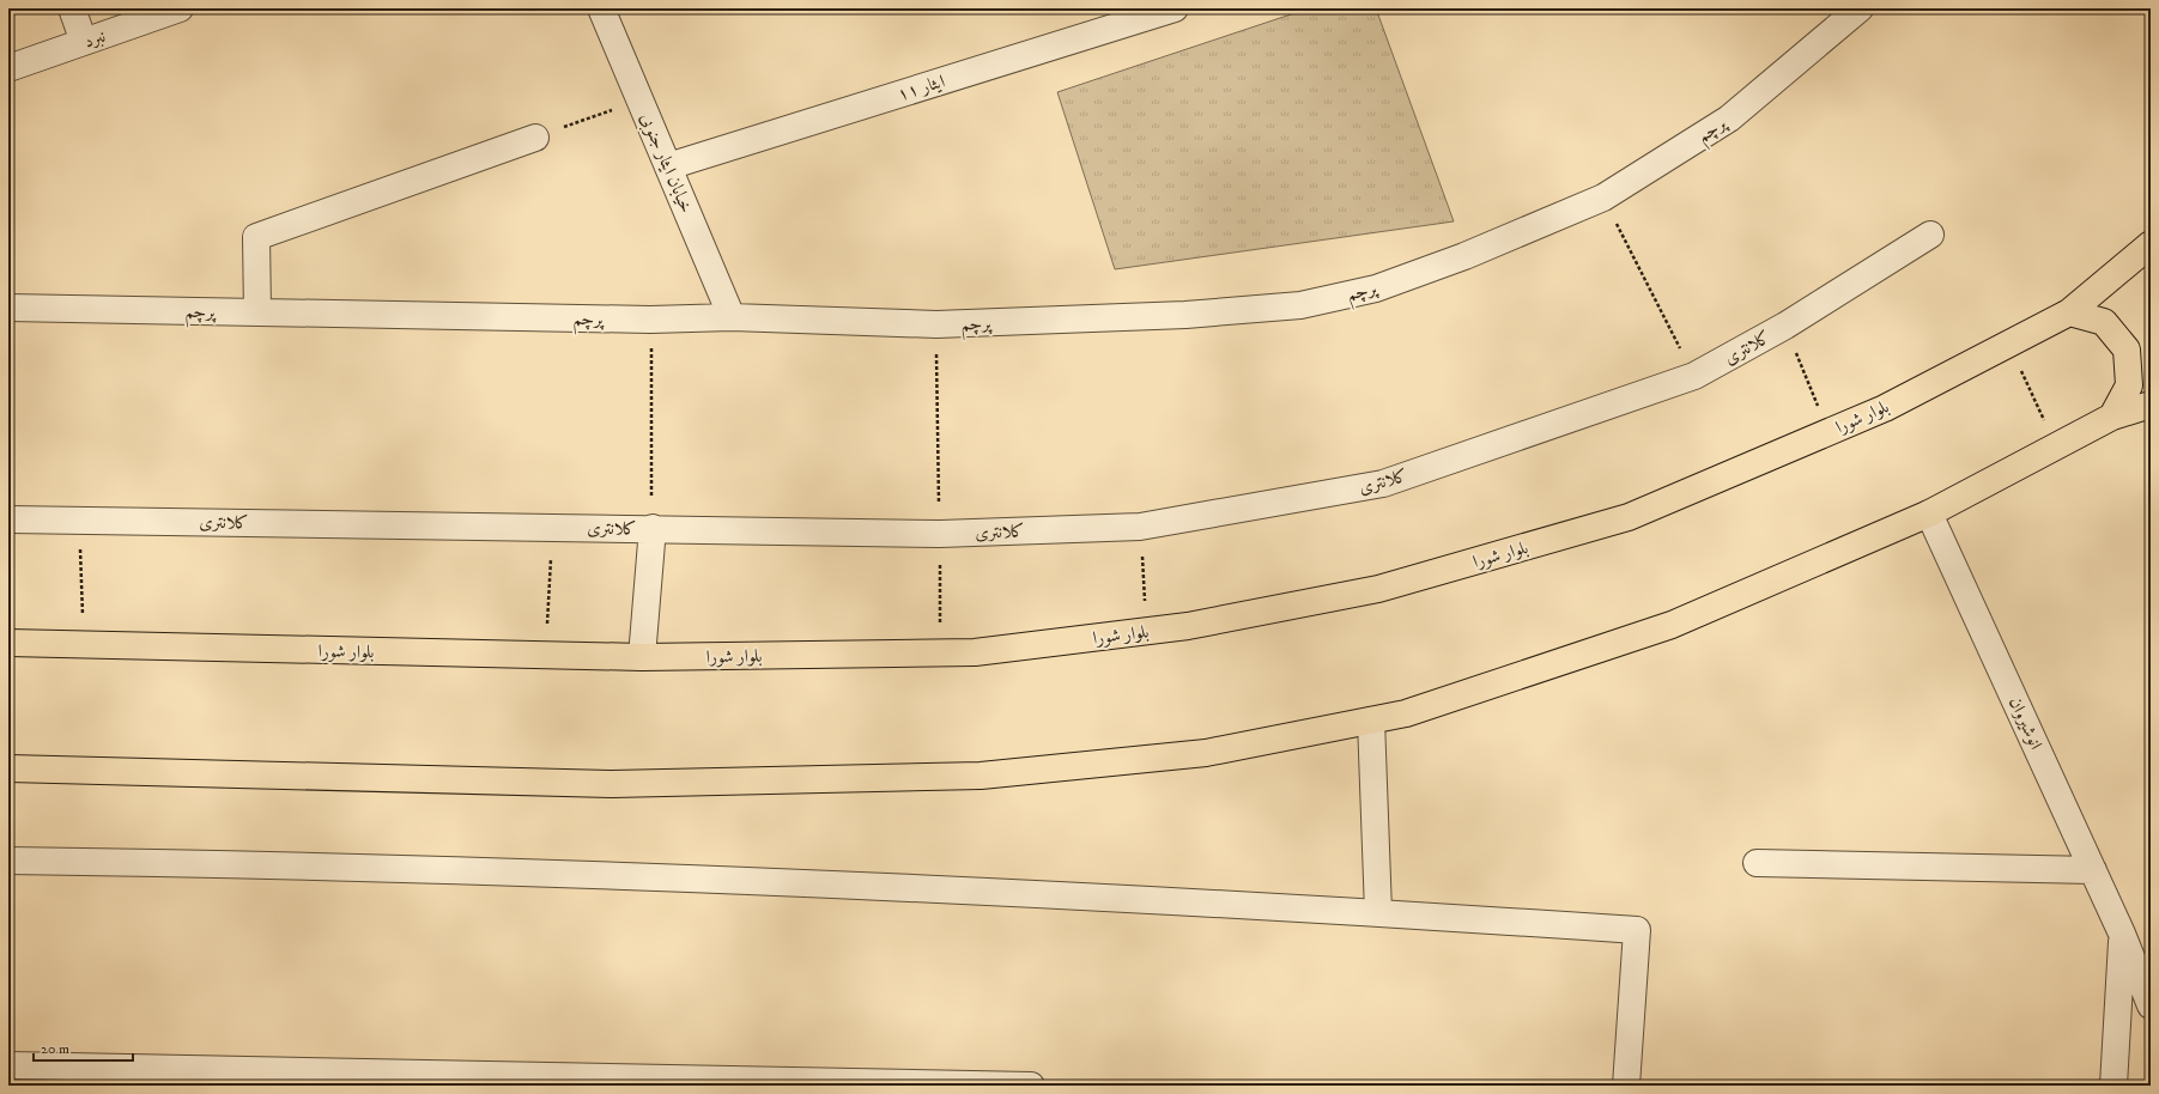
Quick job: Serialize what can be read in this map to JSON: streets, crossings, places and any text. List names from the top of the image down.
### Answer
{
  "streets": {
    "main road": ["بلوار شورا"],
    "street": [
      "نبرد",
      "ایثار ۱۱",
      "پرچم",
      "خیابان ایثار جنوبی",
      "کلانتری",
      "انوشیروان"
    ]
  },
  "crossings": [
    ["ایثار ۱۱", "خیابان ایثار جنوبی"],
    ["پرچم", "خیابان ایثار جنوبی"]
  ],
  "scale_bar": "20 m"
}
